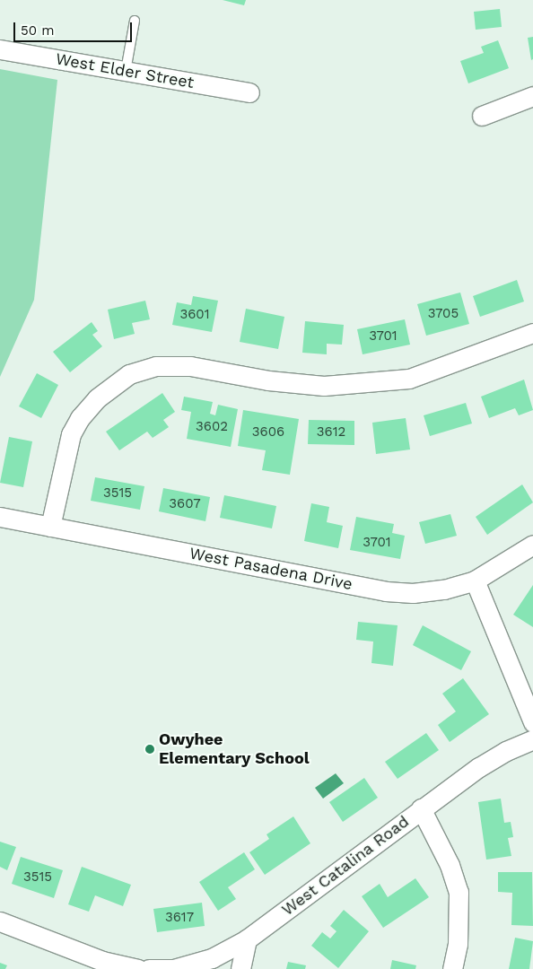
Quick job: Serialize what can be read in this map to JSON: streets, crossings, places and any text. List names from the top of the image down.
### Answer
{
  "streets": {
    "street": ["West Elder Street", "West Pasadena Drive", "West Catalina Road"]
  },
  "places": ["Owyhee Elementary School"],
  "house_numbers": [
    "3705",
    "3601",
    "3701",
    "3602",
    "3606",
    "3612",
    "3515",
    "3607",
    "3701",
    "3515",
    "3617"
  ],
  "scale_bar": "50 m"
}
